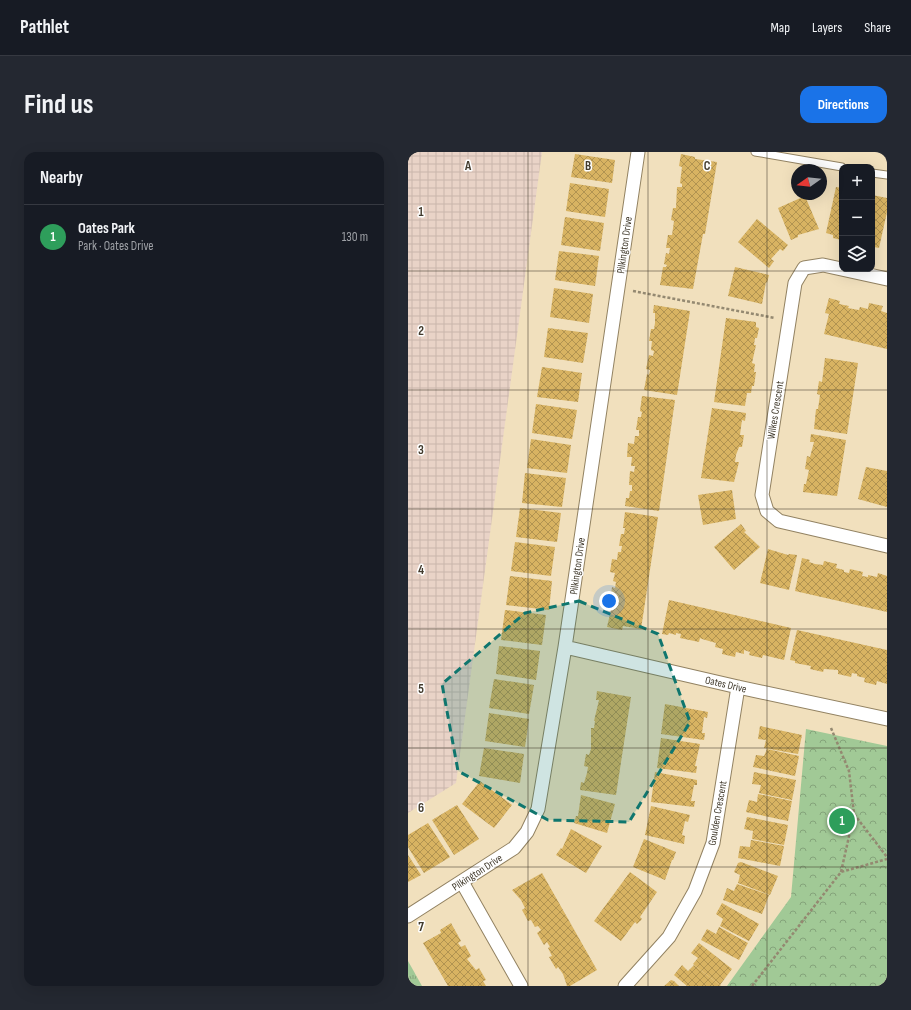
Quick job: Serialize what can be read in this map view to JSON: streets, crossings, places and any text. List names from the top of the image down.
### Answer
{
  "streets": {
    "street": [
      "Pilkington Drive",
      "Wilkes Crescent",
      "Oates Drive",
      "Goulden Crescent"
    ]
  },
  "crossings": [
    ["Pilkington Drive", "Oates Drive"],
    ["Oates Drive", "Goulden Crescent"]
  ],
  "north": "left",
  "page": {
    "header": "Pathlet",
    "nav": ["Map", "Layers", "Share"],
    "buttons": "Directions",
    "title": "Find us",
    "heading": "Nearby",
    "map_buttons": ["+", "−"],
    "list": [
      {
        "mark": "1",
        "name": "Oates Park",
        "note": "Park · Oates Drive",
        "value": "130 m"
      }
    ],
    "pins": "1"
  },
  "grid": {
    "columns": ["A", "B", "C"],
    "rows": [
      "1",
      "2",
      "3",
      "4",
      "5",
      "6",
      "7"
    ]
  }
}
